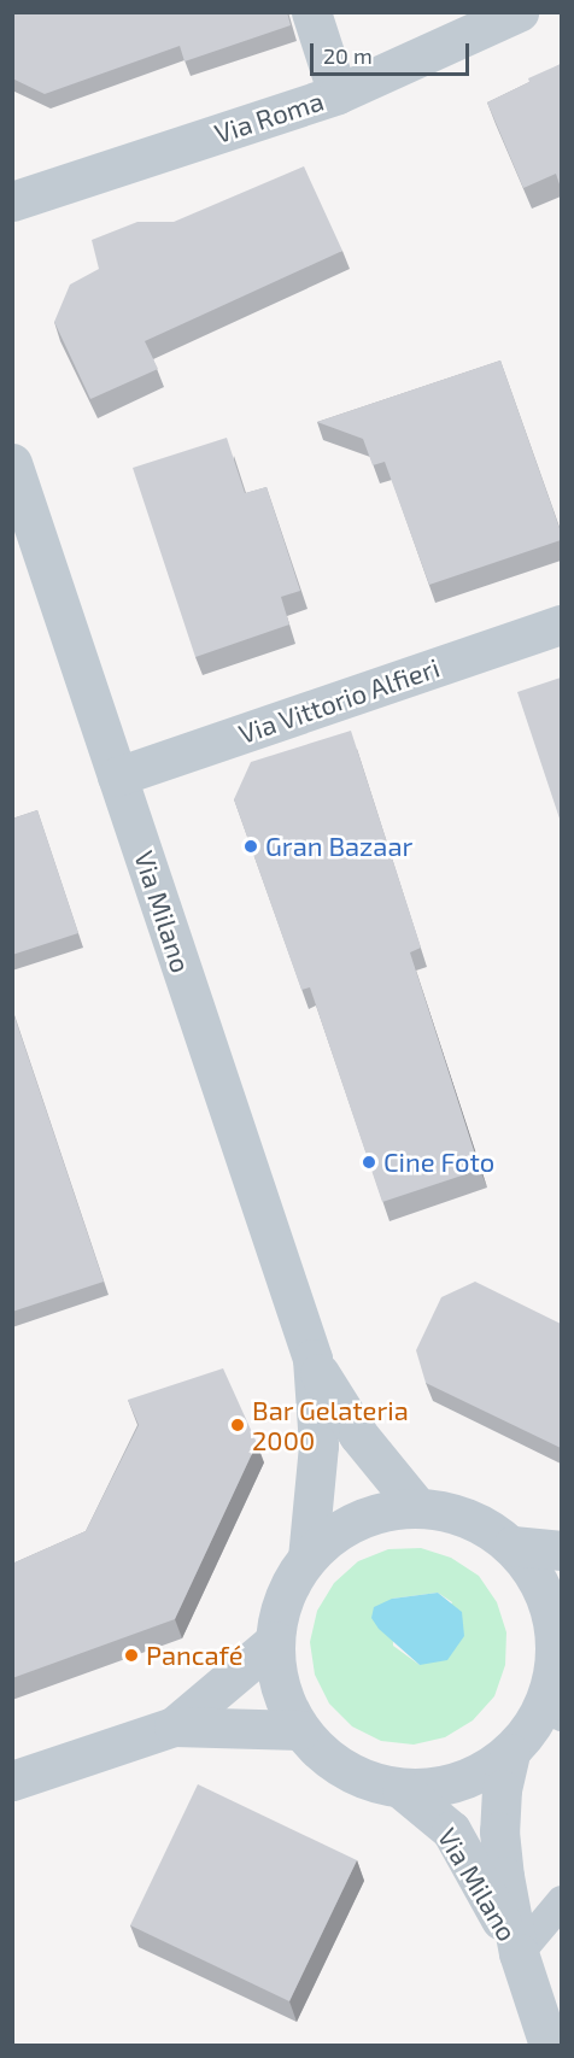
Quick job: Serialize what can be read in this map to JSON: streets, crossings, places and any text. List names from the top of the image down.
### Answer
{
  "streets": {
    "street": ["Via Roma", "Via Vittorio Alfieri", "Via Milano"]
  },
  "crossings": [
    ["Via Vittorio Alfieri", "Via Milano"]
  ],
  "places": [
    "Gran Bazaar",
    "Cine Foto",
    "Bar Gelateria 2000",
    "Pancafé"
  ],
  "scale_bar": "20 m"
}
